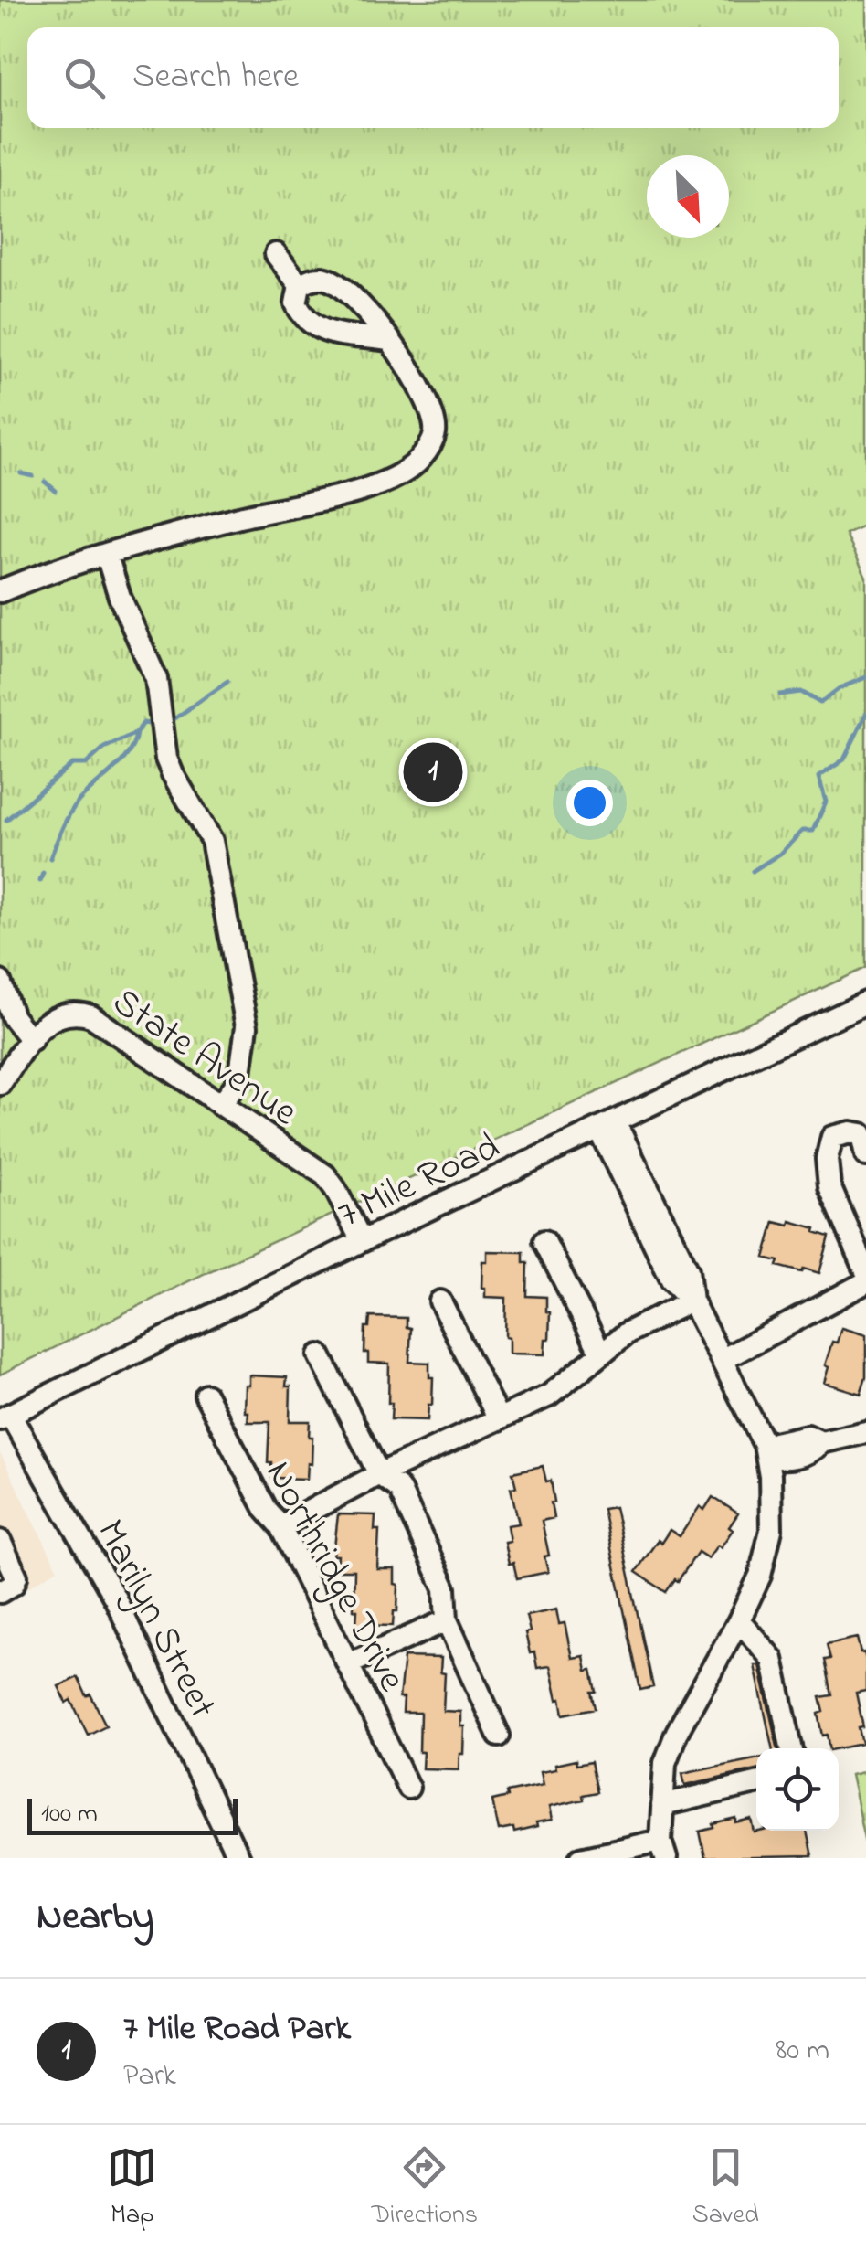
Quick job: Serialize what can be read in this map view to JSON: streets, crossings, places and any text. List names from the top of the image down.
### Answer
{
  "streets": {
    "street": [
      "State Avenue",
      "7 Mile Road",
      "Northridge Drive",
      "Marilyn Street"
    ]
  },
  "crossings": [
    ["State Avenue", "7 Mile Road"],
    ["7 Mile Road", "Marilyn Street"]
  ],
  "scale_bar": "100 m",
  "north": "bottom right",
  "page": {
    "search": "Search here",
    "pins": "1",
    "scale": "100 m",
    "heading": "Nearby",
    "list": [
      {
        "mark": "1",
        "name": "7 Mile Road Park",
        "note": "Park",
        "value": "80 m"
      }
    ],
    "nav": ["Map", "Directions", "Saved"]
  }
}
